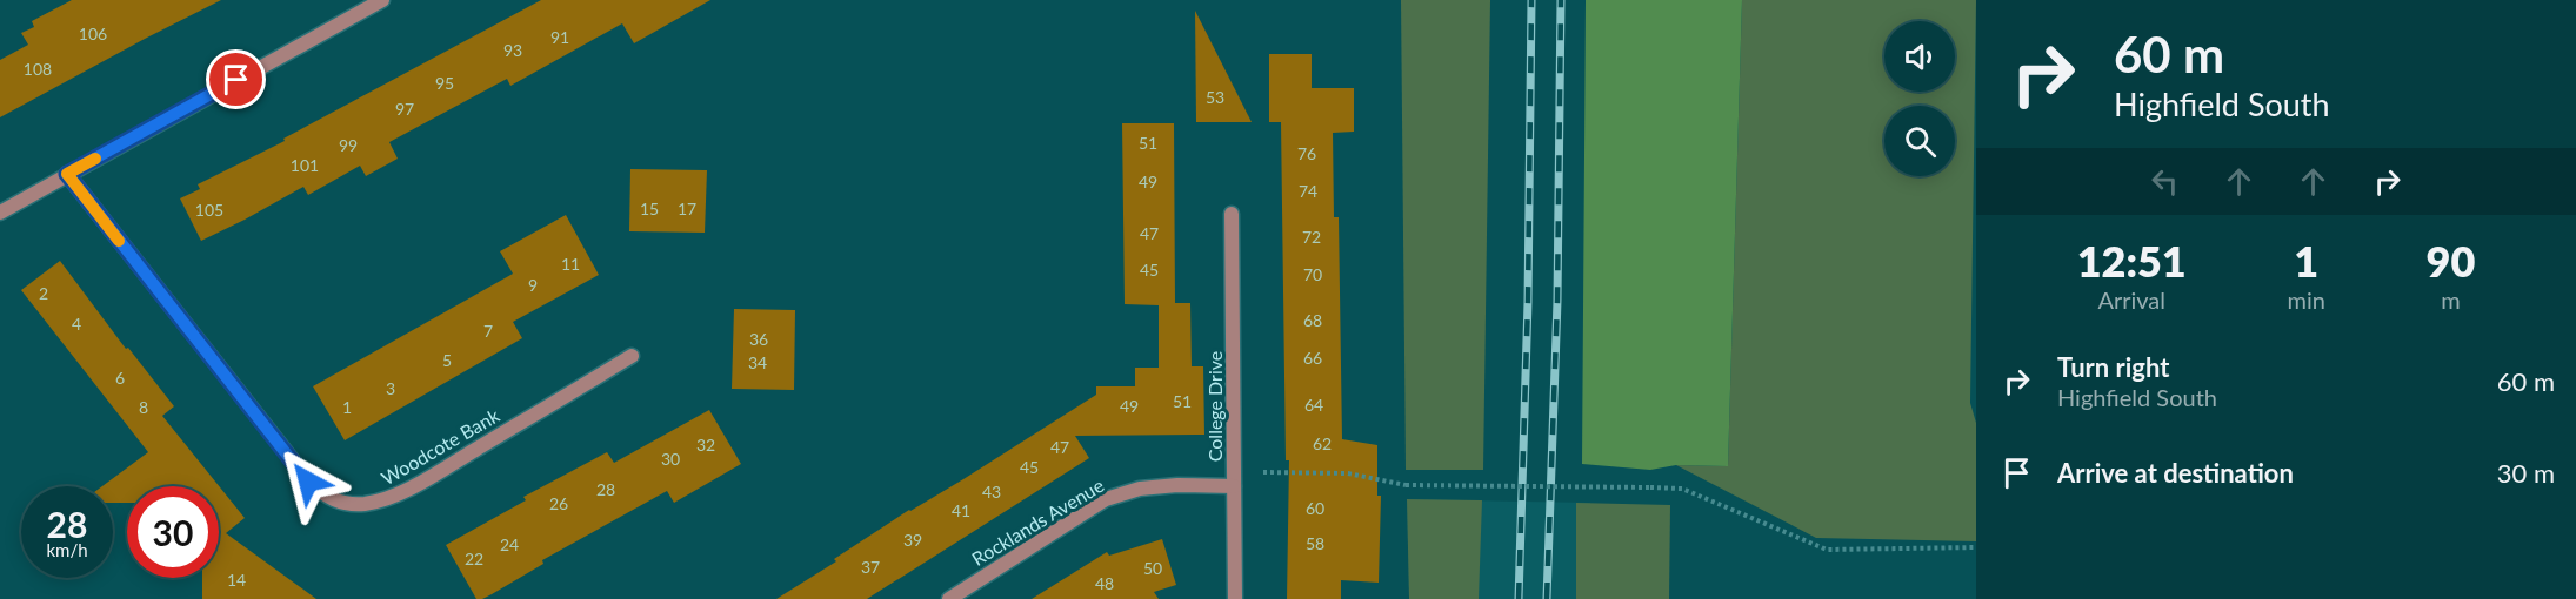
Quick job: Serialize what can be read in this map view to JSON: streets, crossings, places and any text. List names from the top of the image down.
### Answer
{
  "streets": {
    "street": ["College Drive", "Woodcote Bank", "Rocklands Avenue"]
  },
  "crossings": [
    ["College Drive", "Rocklands Avenue"]
  ],
  "house_numbers": [
    "106",
    "91",
    "93",
    "108",
    "95",
    "53",
    "97",
    "51",
    "99",
    "76",
    "101",
    "49",
    "74",
    "15",
    "17",
    "105",
    "47",
    "72",
    "11",
    "45",
    "70",
    "9",
    "2",
    "68",
    "4",
    "7",
    "36",
    "66",
    "5",
    "34",
    "6",
    "3",
    "51",
    "64",
    "49",
    "8",
    "1",
    "62",
    "32",
    "47",
    "30",
    "45",
    "28",
    "43",
    "26",
    "60",
    "41",
    "39",
    "58",
    "24",
    "22",
    "37",
    "50",
    "14",
    "48"
  ],
  "page": {
    "turn": ["60 m", "Highfield South"],
    "eta": [
      "12:51",
      "Arrival",
      "1",
      "min",
      "90",
      "m"
    ],
    "list": [
      {
        "name": "Turn right",
        "note": "Highfield South",
        "value": "60 m"
      },
      {
        "name": "Arrive at destination",
        "value": "30 m"
      }
    ],
    "speed": "28 km/h",
    "limit": "30"
  }
}
